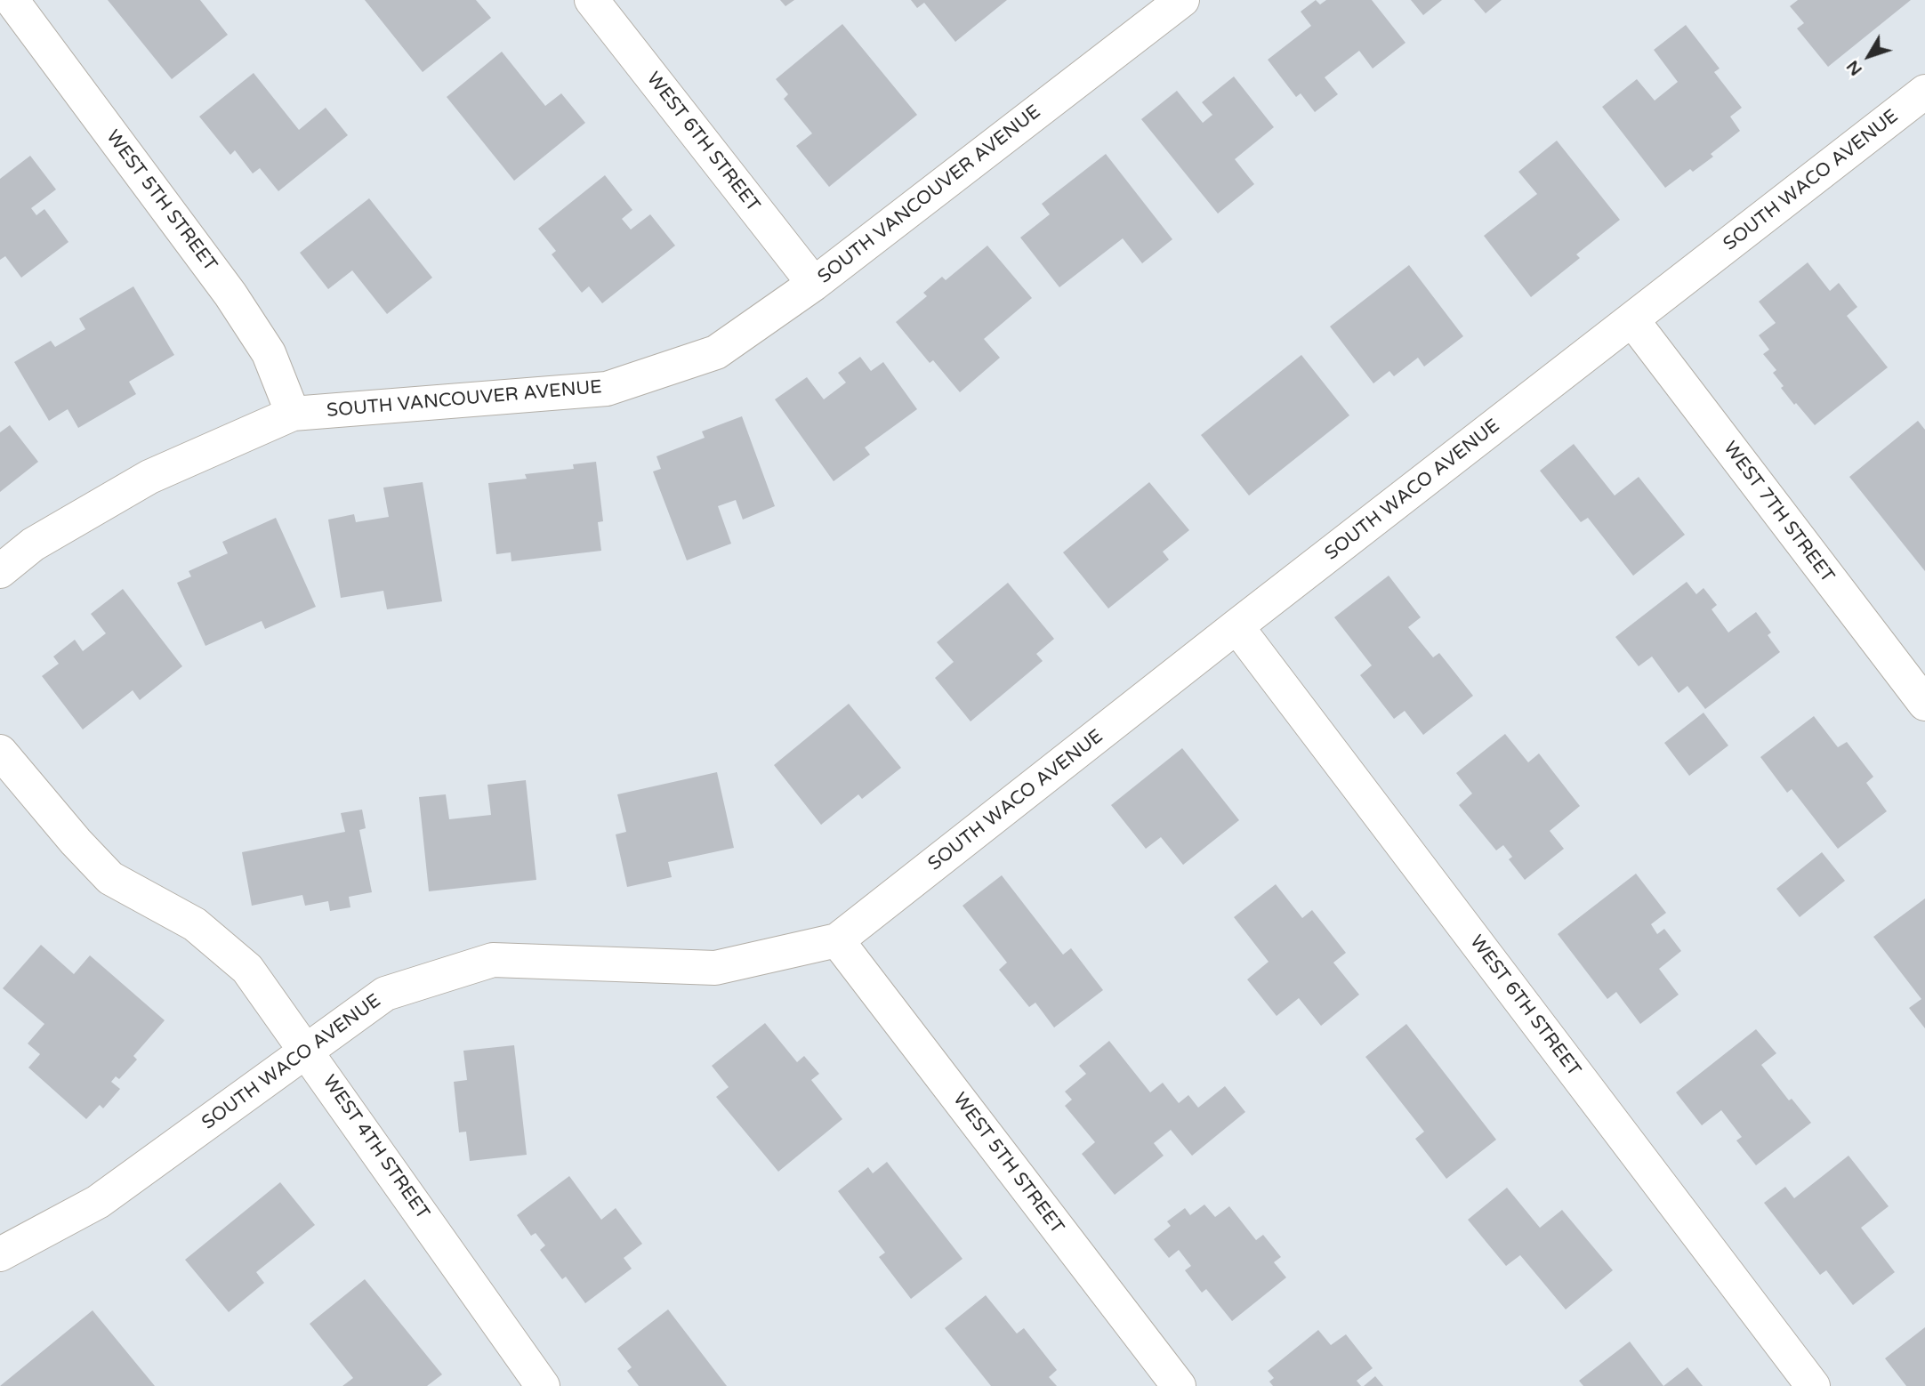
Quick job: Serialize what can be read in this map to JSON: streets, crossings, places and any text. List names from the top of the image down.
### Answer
{
  "streets": {
    "street": [
      "WEST 6TH STREET",
      "SOUTH WACO AVENUE",
      "SOUTH VANCOUVER AVENUE",
      "WEST 5TH STREET",
      "WEST 7TH STREET",
      "WEST 4TH STREET"
    ]
  },
  "crossings": [
    ["WEST 6TH STREET", "SOUTH WACO AVENUE"],
    ["WEST 6TH STREET", "SOUTH VANCOUVER AVENUE"],
    ["SOUTH WACO AVENUE", "WEST 5TH STREET"],
    ["SOUTH WACO AVENUE", "WEST 7TH STREET"],
    ["SOUTH WACO AVENUE", "WEST 4TH STREET"],
    ["SOUTH VANCOUVER AVENUE", "WEST 5TH STREET"]
  ],
  "north": "bottom left"
}
